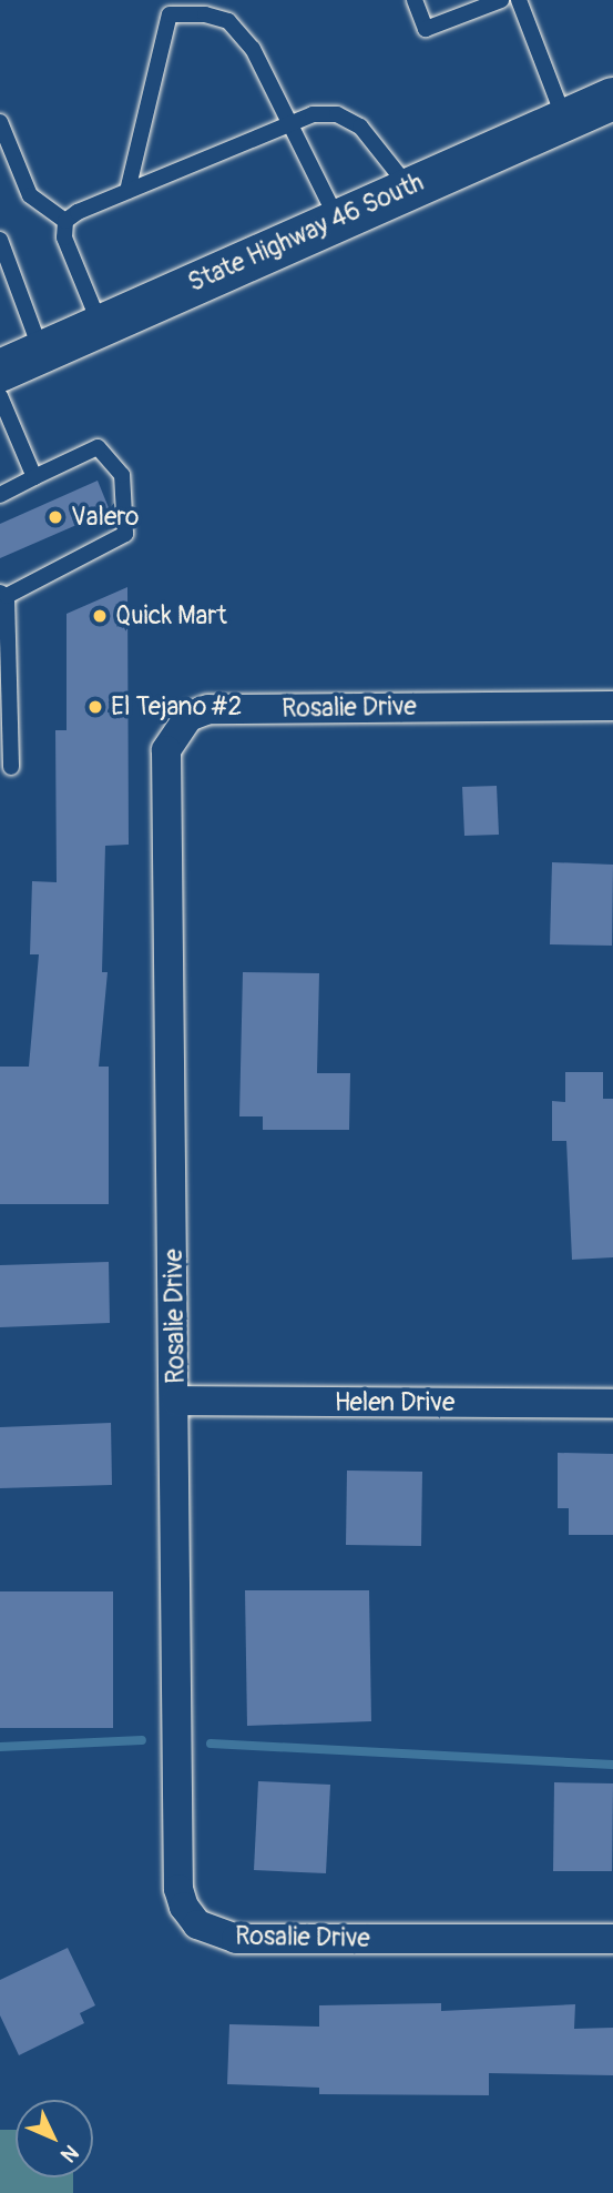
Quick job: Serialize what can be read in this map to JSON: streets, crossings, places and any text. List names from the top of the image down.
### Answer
{
  "streets": {
    "main road": ["State Highway 46 South"],
    "street": ["Rosalie Drive", "Helen Drive"]
  },
  "crossings": [
    ["Rosalie Drive", "Helen Drive"]
  ],
  "places": ["Valero", "Quick Mart", "El Tejano #2"],
  "north": "bottom right"
}
